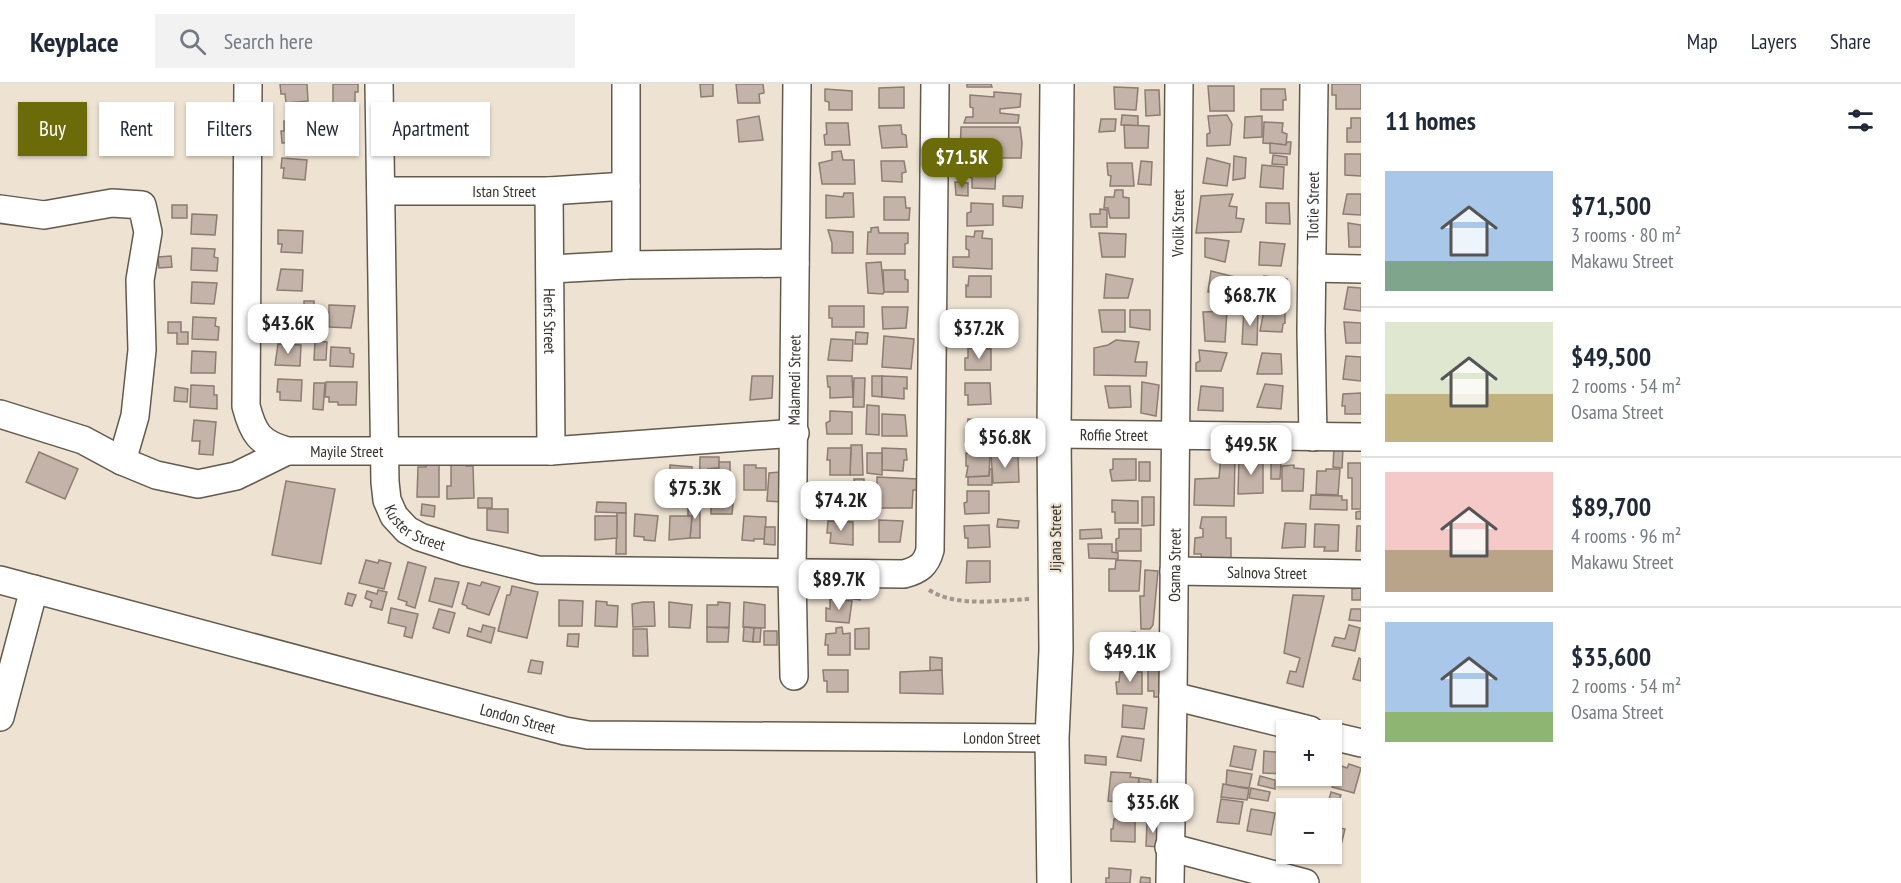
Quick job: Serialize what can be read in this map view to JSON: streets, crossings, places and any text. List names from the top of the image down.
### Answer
{
  "streets": {
    "street": [
      "Istan Street",
      "Tlotie Street",
      "Vrolik Street",
      "Herfs Street",
      "Malamedi Street",
      "Roffie Street",
      "Mayile Street",
      "Kuster Street",
      "Jijana Street",
      "Osama Street",
      "Salnova Street",
      "London Street"
    ]
  },
  "crossings": [
    ["Istan Street", "Herfs Street"],
    ["Istan Street", "Kuster Street"],
    ["Vrolik Street", "Roffie Street"],
    ["Vrolik Street", "Osama Street"],
    ["Herfs Street", "Mayile Street"],
    ["Malamedi Street", "Mayile Street"],
    ["Malamedi Street", "Kuster Street"],
    ["Roffie Street", "Jijana Street"],
    ["Roffie Street", "Osama Street"],
    ["Mayile Street", "Kuster Street"],
    ["Jijana Street", "London Street"],
    ["Osama Street", "Salnova Street"]
  ],
  "page": {
    "header": "Keyplace",
    "search": "Search here",
    "nav": ["Map", "Layers", "Share"],
    "heading": "11 homes",
    "chip": [
      "Buy",
      "Rent",
      "Filters",
      "New",
      "Apartment"
    ],
    "price": [
      "$71.5K",
      "$68.7K",
      "$43.6K",
      "$37.2K",
      "$56.8K",
      "$49.5K",
      "$75.3K",
      "$74.2K",
      "$89.7K",
      "$49.1K",
      "$35.6K"
    ],
    "list": [
      {
        "name": "$71,500",
        "note": "3 rooms · 80 m² · Makawu Street"
      },
      {
        "name": "$49,500",
        "note": "2 rooms · 54 m² · Osama Street"
      },
      {
        "name": "$89,700",
        "note": "4 rooms · 96 m² · Makawu Street"
      },
      {
        "name": "$35,600",
        "note": "2 rooms · 54 m² · Osama Street"
      }
    ],
    "map_buttons": ["+", "−"]
  }
}
